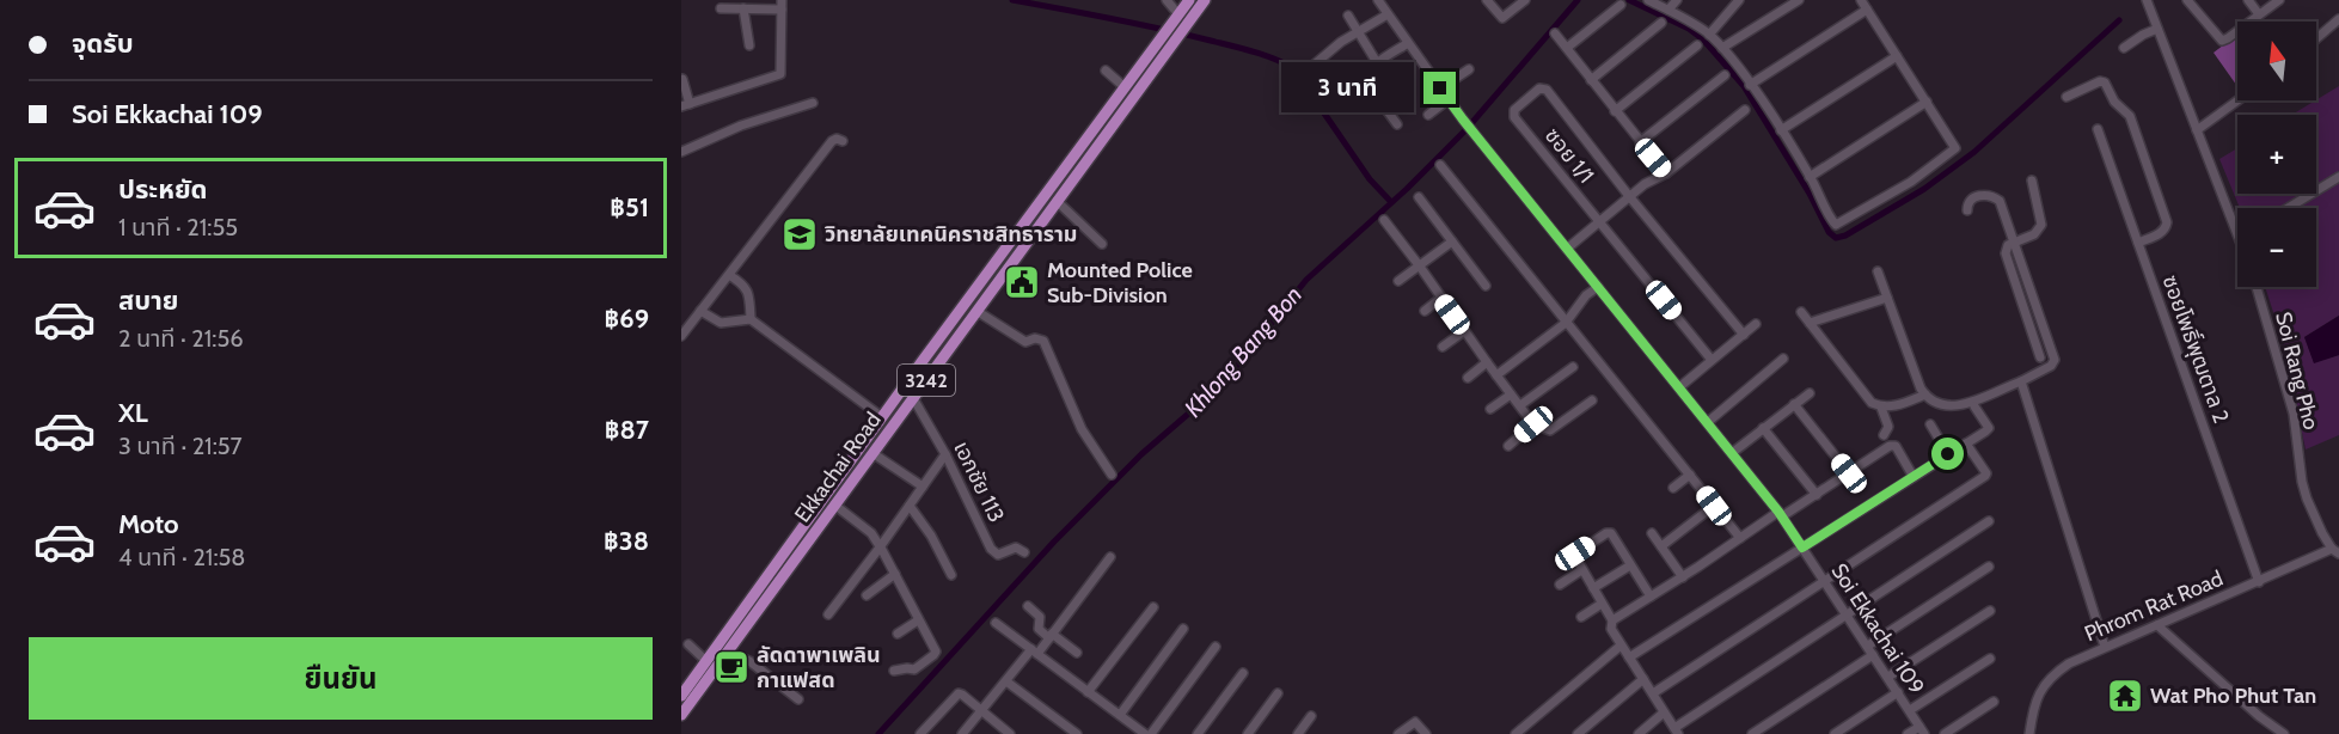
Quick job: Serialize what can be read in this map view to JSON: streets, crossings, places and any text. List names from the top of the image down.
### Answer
{
  "streets": {
    "main road": ["3242", "Ekkachai Road"],
    "street": [
      "ซอย 1/1",
      "ซอยโพธิ์พุฒตาล 2",
      "Soi Rang Pho",
      "เอกชัย 113",
      "Phrom Rat Road",
      "Soi Ekkachai 109"
    ]
  },
  "crossings": [
    ["ซอยโพธิ์พุฒตาล 2", "Phrom Rat Road"],
    ["Soi Rang Pho", "Phrom Rat Road"],
    ["Ekkachai Road", "เอกชัย 113"]
  ],
  "water": ["Khlong Bang Bon"],
  "places": {
    "school or university": ["วิทยาลัยเทคนิคราชสิทธาราม"],
    "public building": ["Mounted Police Sub-Division"],
    "cafe": ["ลัดดาพาเพลิน กาแฟสด"],
    "temple": ["Wat Pho Phut Tan"]
  },
  "north": "top",
  "page": {
    "banner": ["จุดรับ", "Soi Ekkachai 109"],
    "map_buttons": ["+", "−"],
    "bubble": "3 นาที",
    "list": [
      {
        "name": "ประหยัด",
        "note": "1 นาที · 21:55",
        "value": "฿51"
      },
      {
        "name": "สบาย",
        "note": "2 นาที · 21:56",
        "value": "฿69"
      },
      {
        "name": "XL",
        "note": "3 นาที · 21:57",
        "value": "฿87"
      },
      {
        "name": "Moto",
        "note": "4 นาที · 21:58",
        "value": "฿38"
      }
    ],
    "buttons": "ยืนยัน"
  }
}
